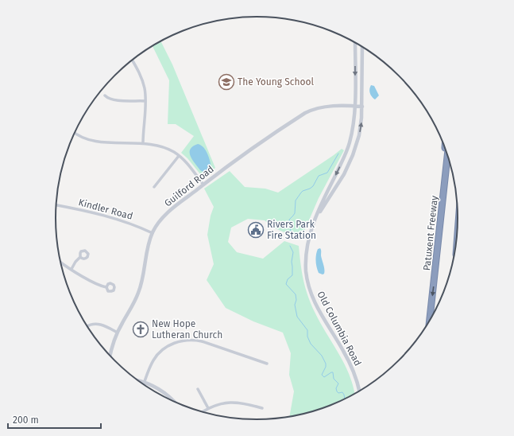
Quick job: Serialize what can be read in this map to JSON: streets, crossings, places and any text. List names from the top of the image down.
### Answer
{
  "streets": {
    "highway": ["Patuxent Freeway"],
    "street": ["Guilford Road", "Kindler Road", "Old Columbia Road"]
  },
  "crossings": [
    ["Guilford Road", "Kindler Road"],
    ["Guilford Road", "Old Columbia Road"]
  ],
  "one_way": ["Patuxent Freeway"],
  "places": {
    "school or university": ["The Young School"],
    "public building": ["Rivers Park Fire Station"],
    "church": ["New Hope Lutheran Church"]
  },
  "scale_bar": "200 m"
}
